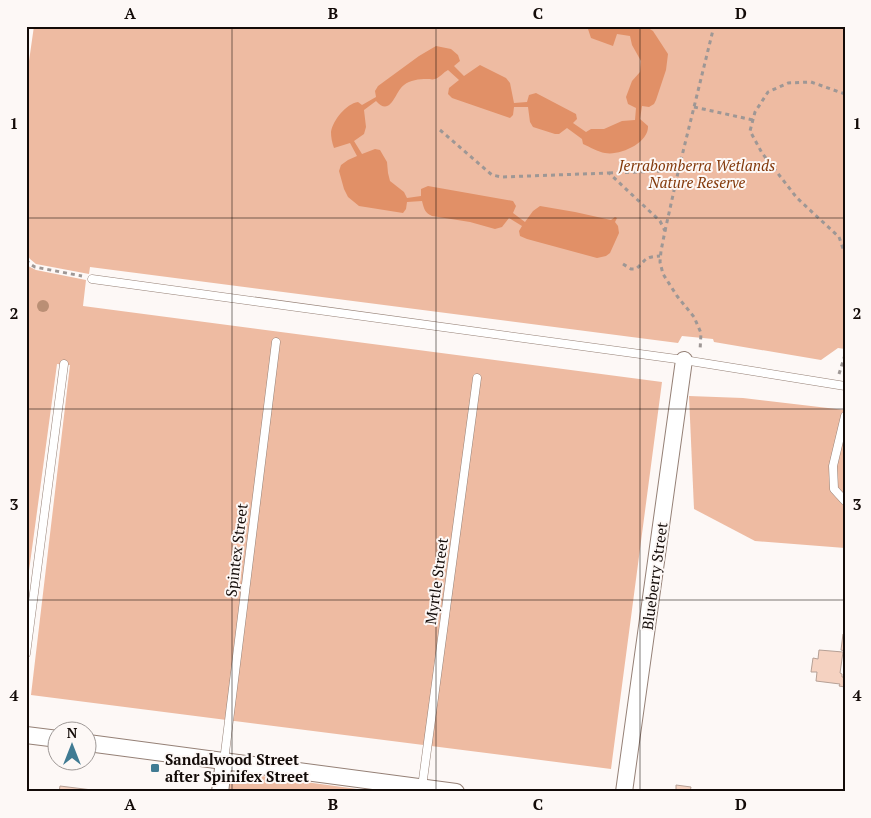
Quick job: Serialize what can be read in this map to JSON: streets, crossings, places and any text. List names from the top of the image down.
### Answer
{
  "streets": {
    "street": ["Blueberry Street"],
    "lane": ["Spintex Street", "Myrtle Street"]
  },
  "parks": ["Jerrabomberra Wetlands Nature Reserve"],
  "places": {
    "transit": ["Sandalwood Street after Spinifex Street"]
  },
  "north": "top",
  "grid": {
    "columns": [
      "A",
      "B",
      "C",
      "D"
    ],
    "rows": [
      "1",
      "2",
      "3",
      "4"
    ]
  }
}
